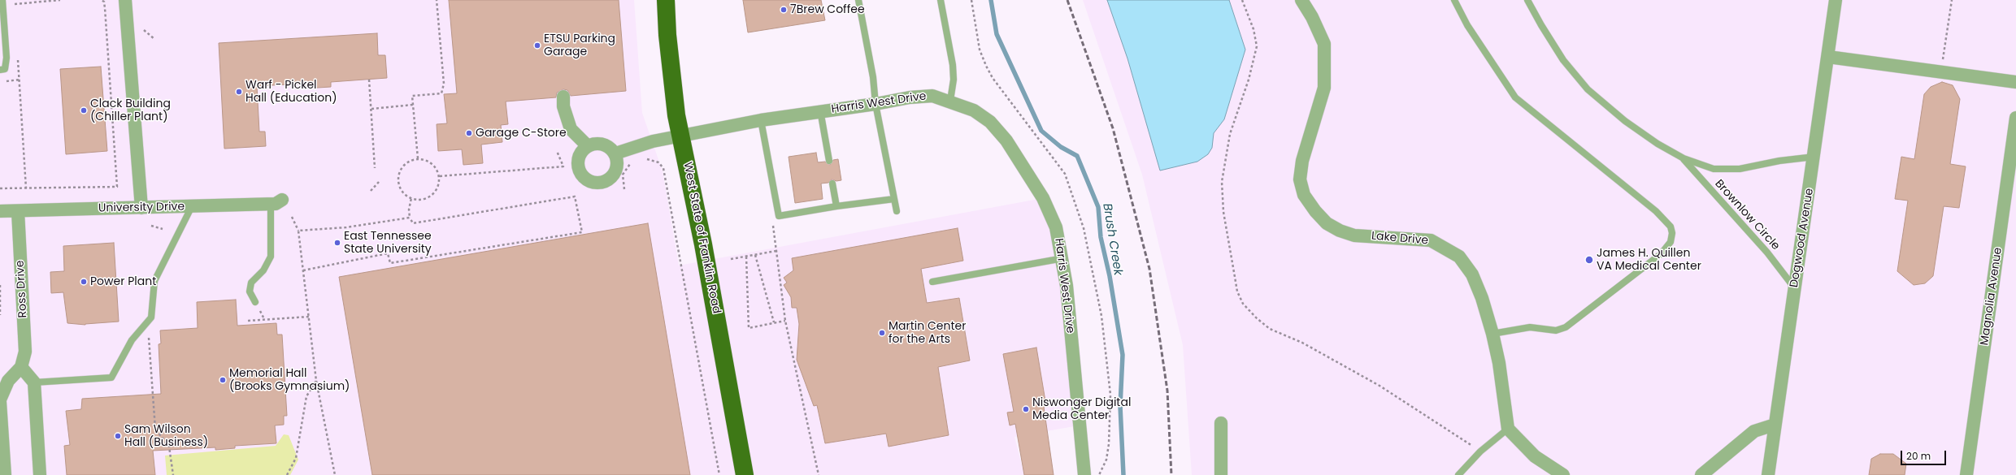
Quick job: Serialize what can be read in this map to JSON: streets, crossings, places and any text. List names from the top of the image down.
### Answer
{
  "streets": {
    "highway": ["West State of Franklin Road"],
    "street": [
      "Harris West Drive",
      "University Drive",
      "Dogwood Avenue",
      "Lake Drive",
      "Ross Drive",
      "Magnolia Avenue"
    ],
    "lane": ["Brownlow Circle"]
  },
  "crossings": [
    ["Harris West Drive", "West State of Franklin Road"],
    ["University Drive", "Ross Drive"],
    ["Brownlow Circle", "Dogwood Avenue"]
  ],
  "water": ["Brush Creek"],
  "places": [
    "7Brew Coffee",
    "ETSU Parking Garage",
    "Warf - Pickel Hall (Education)",
    "Clack Building (Chiller Plant)",
    "Garage C-Store",
    "East Tennessee State University",
    "James H. Quillen VA Medical Center",
    "Power Plant",
    "Martin Center for the Arts",
    "Memorial Hall (Brooks Gymnasium)",
    "Niswonger Digital Media Center",
    "Sam Wilson Hall (Business)"
  ],
  "scale_bar": "20 m"
}
